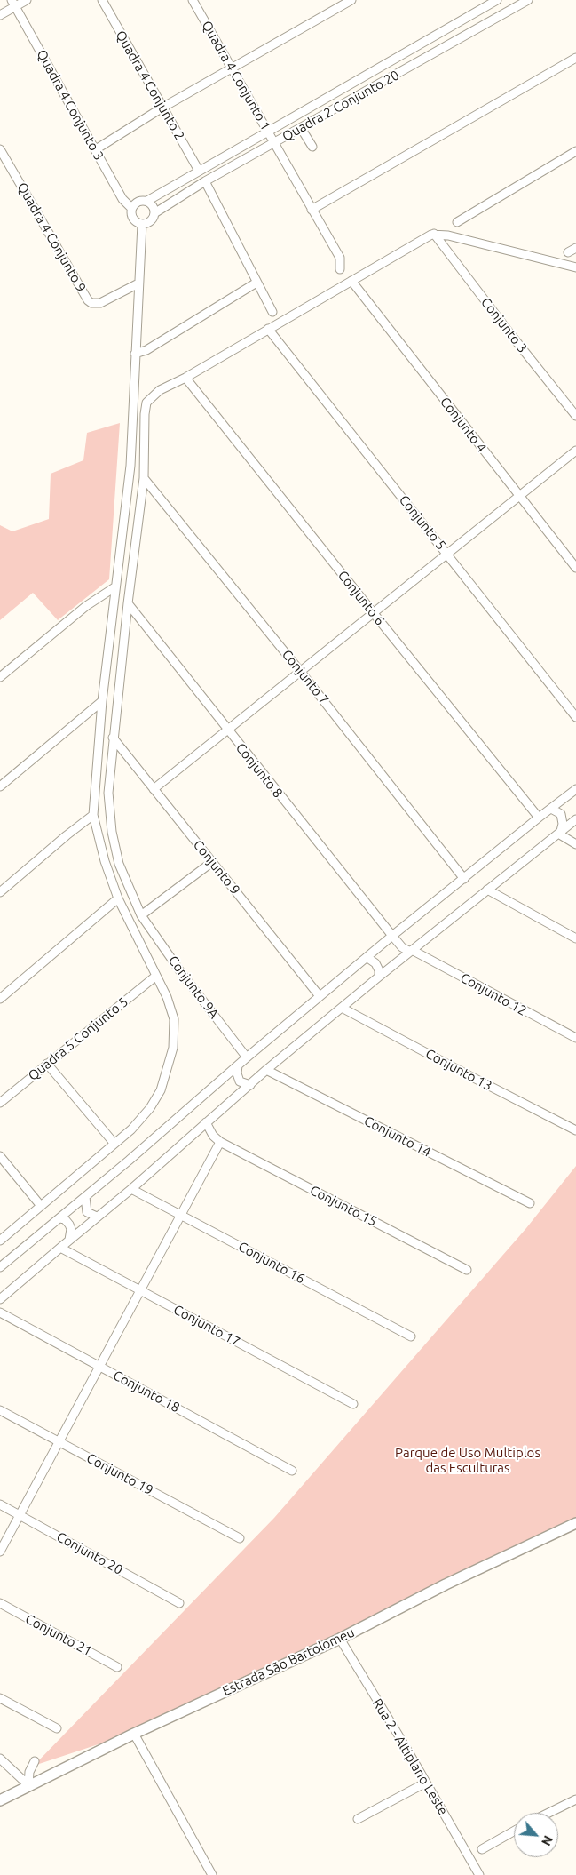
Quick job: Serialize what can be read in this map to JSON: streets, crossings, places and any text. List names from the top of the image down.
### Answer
{
  "streets": {
    "street": [
      "Quadra 4 Conjunto 1",
      "Quadra 4 Conjunto 2",
      "Quadra 4 Conjunto 3",
      "Quadra 2 Conjunto 20",
      "Quadra 4 Conjunto 9",
      "Conjunto 3",
      "Conjunto 4",
      "Conjunto 5",
      "Conjunto 6",
      "Conjunto 7",
      "Conjunto 8",
      "Conjunto 9",
      "Conjunto 9A",
      "Conjunto 12",
      "Quadra 5 Conjunto 5",
      "Conjunto 13",
      "Conjunto 14",
      "Conjunto 15",
      "Conjunto 16",
      "Conjunto 17",
      "Conjunto 18",
      "Conjunto 19",
      "Conjunto 20",
      "Conjunto 21",
      "Estrada São Bartolomeu",
      "Rua 2 - Altiplano Leste"
    ]
  },
  "crossings": [
    ["Quadra 4 Conjunto 1", "Quadra 2 Conjunto 20"],
    ["Quadra 4 Conjunto 3", "Quadra 2 Conjunto 20"],
    ["Conjunto 6", "Conjunto 9A"],
    ["Conjunto 7", "Conjunto 9A"],
    ["Conjunto 8", "Conjunto 9A"],
    ["Conjunto 8", "Conjunto 12"],
    ["Conjunto 9", "Conjunto 9A"],
    ["Estrada São Bartolomeu", "Rua 2 - Altiplano Leste"]
  ],
  "parks": ["Parque de Uso Multiplos das Esculturas"],
  "north": "bottom right"
}
